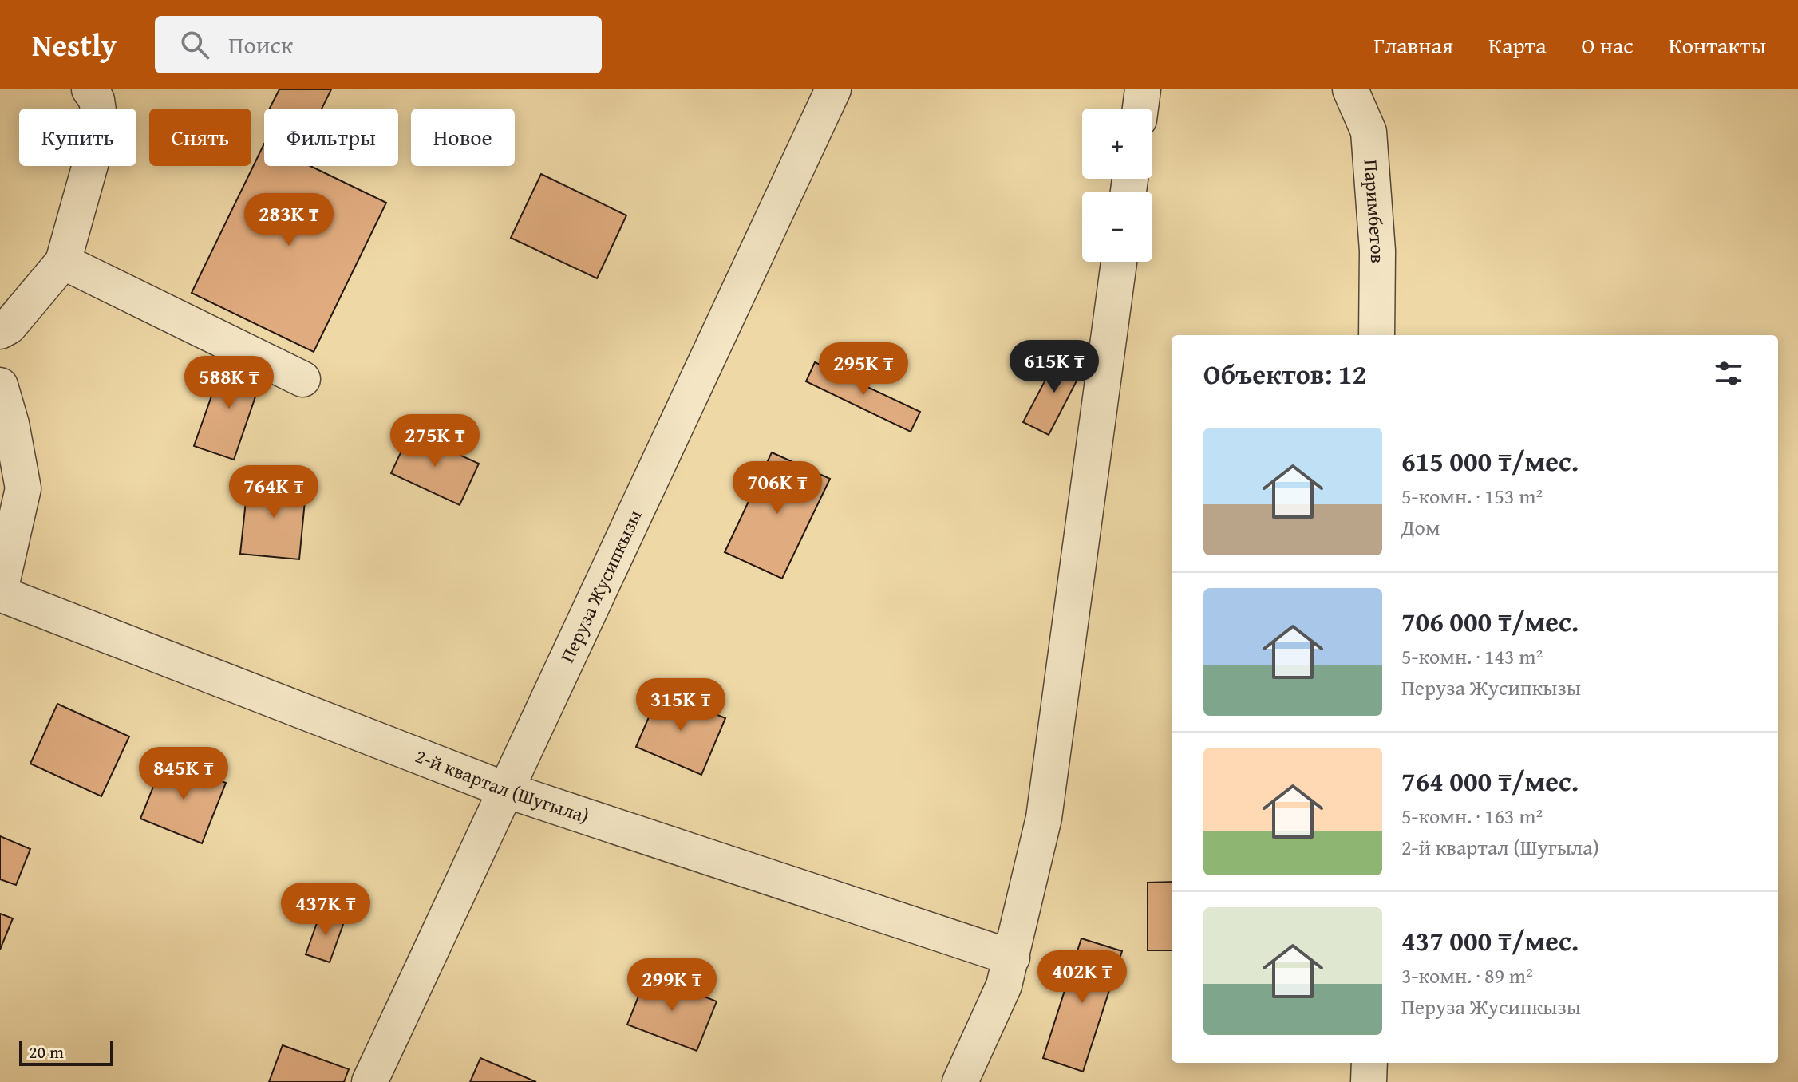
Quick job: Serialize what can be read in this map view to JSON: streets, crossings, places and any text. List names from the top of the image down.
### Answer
{
  "streets": {
    "street": ["Паримбетов", "Перуза Жусипкызы", "2-й квартал (Шугыла)"]
  },
  "crossings": [
    ["Перуза Жусипкызы", "2-й квартал (Шугыла)"]
  ],
  "scale_bar": "20 m",
  "page": {
    "header": "Nestly",
    "search": "Поиск",
    "nav": [
      "Главная",
      "Карта",
      "О нас",
      "Контакты"
    ],
    "map_buttons": ["+", "−"],
    "chip": [
      "Купить",
      "Снять",
      "Фильтры",
      "Новое"
    ],
    "price": [
      "283K ₸",
      "615K ₸",
      "295K ₸",
      "588K ₸",
      "275K ₸",
      "706K ₸",
      "764K ₸",
      "315K ₸",
      "845K ₸",
      "437K ₸",
      "402K ₸",
      "299K ₸"
    ],
    "heading": "Объектов: 12",
    "list": [
      {
        "name": "615 000 ₸/мес.",
        "note": "5-комн. · 153 m² · Дом"
      },
      {
        "name": "706 000 ₸/мес.",
        "note": "5-комн. · 143 m² · Перуза Жусипкызы"
      },
      {
        "name": "764 000 ₸/мес.",
        "note": "5-комн. · 163 m² · 2-й квартал (Шугыла)"
      },
      {
        "name": "437 000 ₸/мес.",
        "note": "3-комн. · 89 m² · Перуза Жусипкызы"
      }
    ],
    "scale": "20 m"
  }
}
